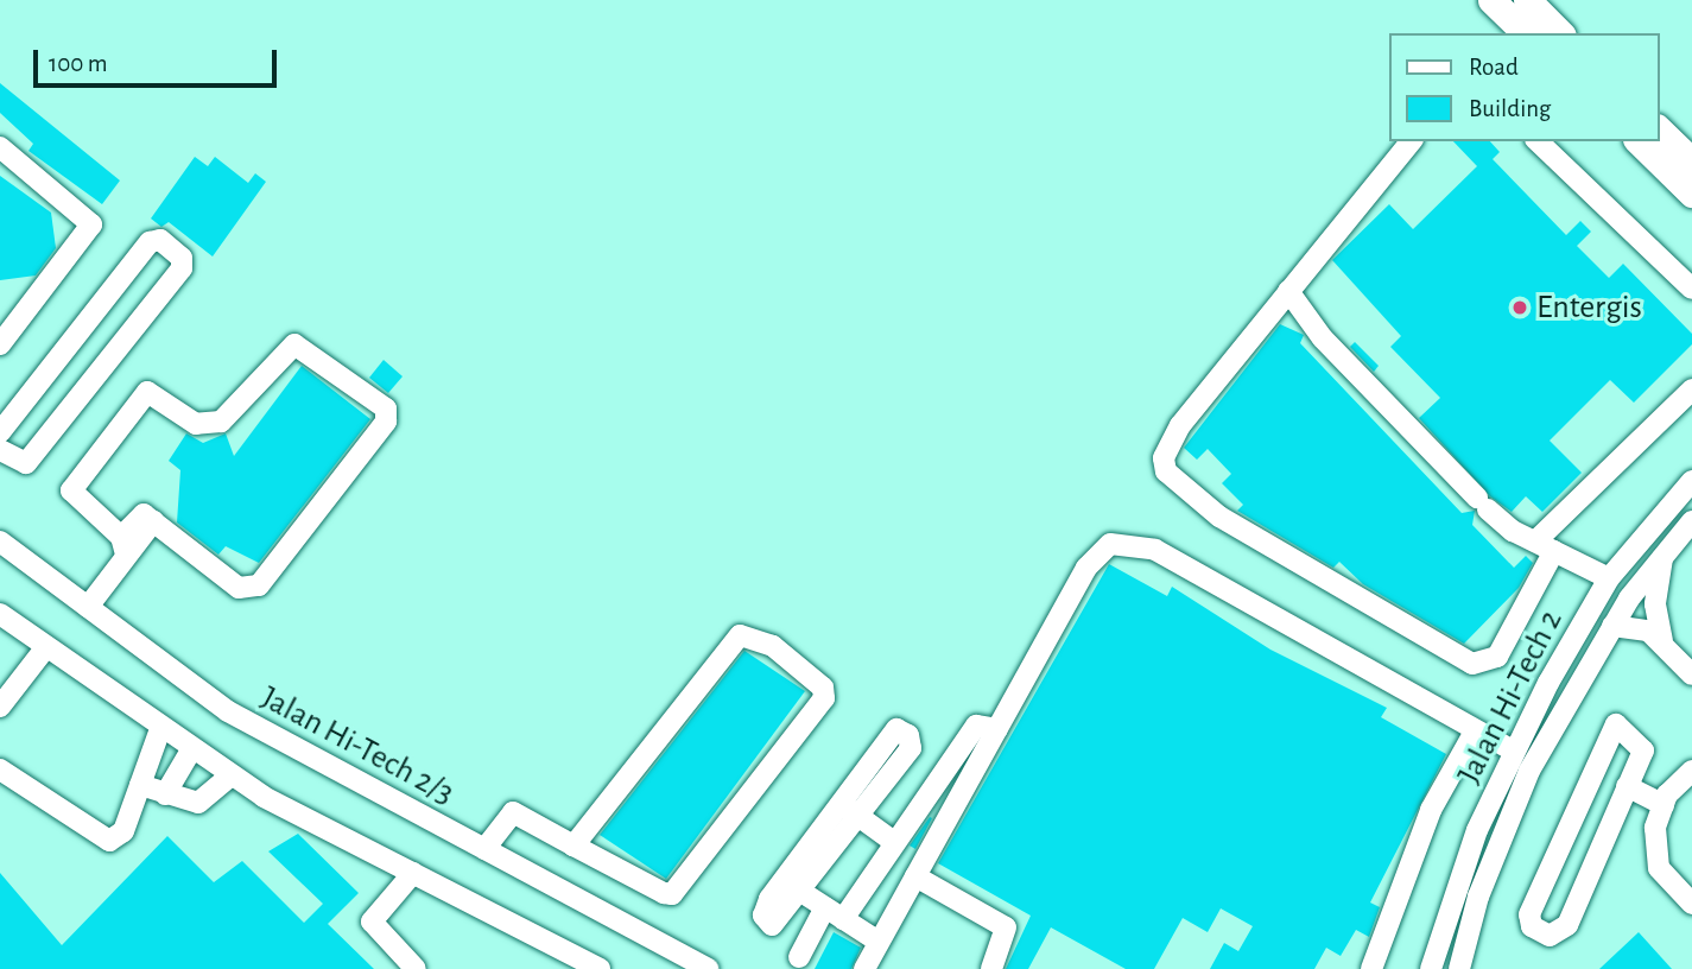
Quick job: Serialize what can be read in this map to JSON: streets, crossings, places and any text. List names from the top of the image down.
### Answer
{
  "streets": {
    "street": ["Jalan Hi-Tech 2", "Jalan Hi-Tech 2/3"]
  },
  "places": ["Entergis"],
  "legend": ["Road", "Building"],
  "scale_bar": "100 m"
}
